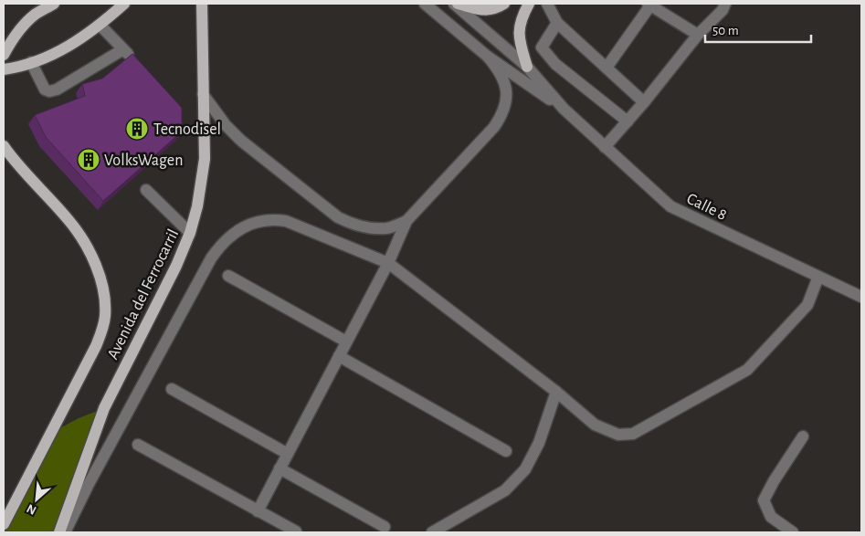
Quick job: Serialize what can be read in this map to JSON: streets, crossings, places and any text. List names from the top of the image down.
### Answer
{
  "streets": {
    "main road": ["Avenida del Ferrocarril"],
    "street": ["Calle 8"]
  },
  "places": {
    "building": ["Tecnodisel", "VolksWagen"]
  },
  "scale_bar": "50 m",
  "north": "bottom left"
}
